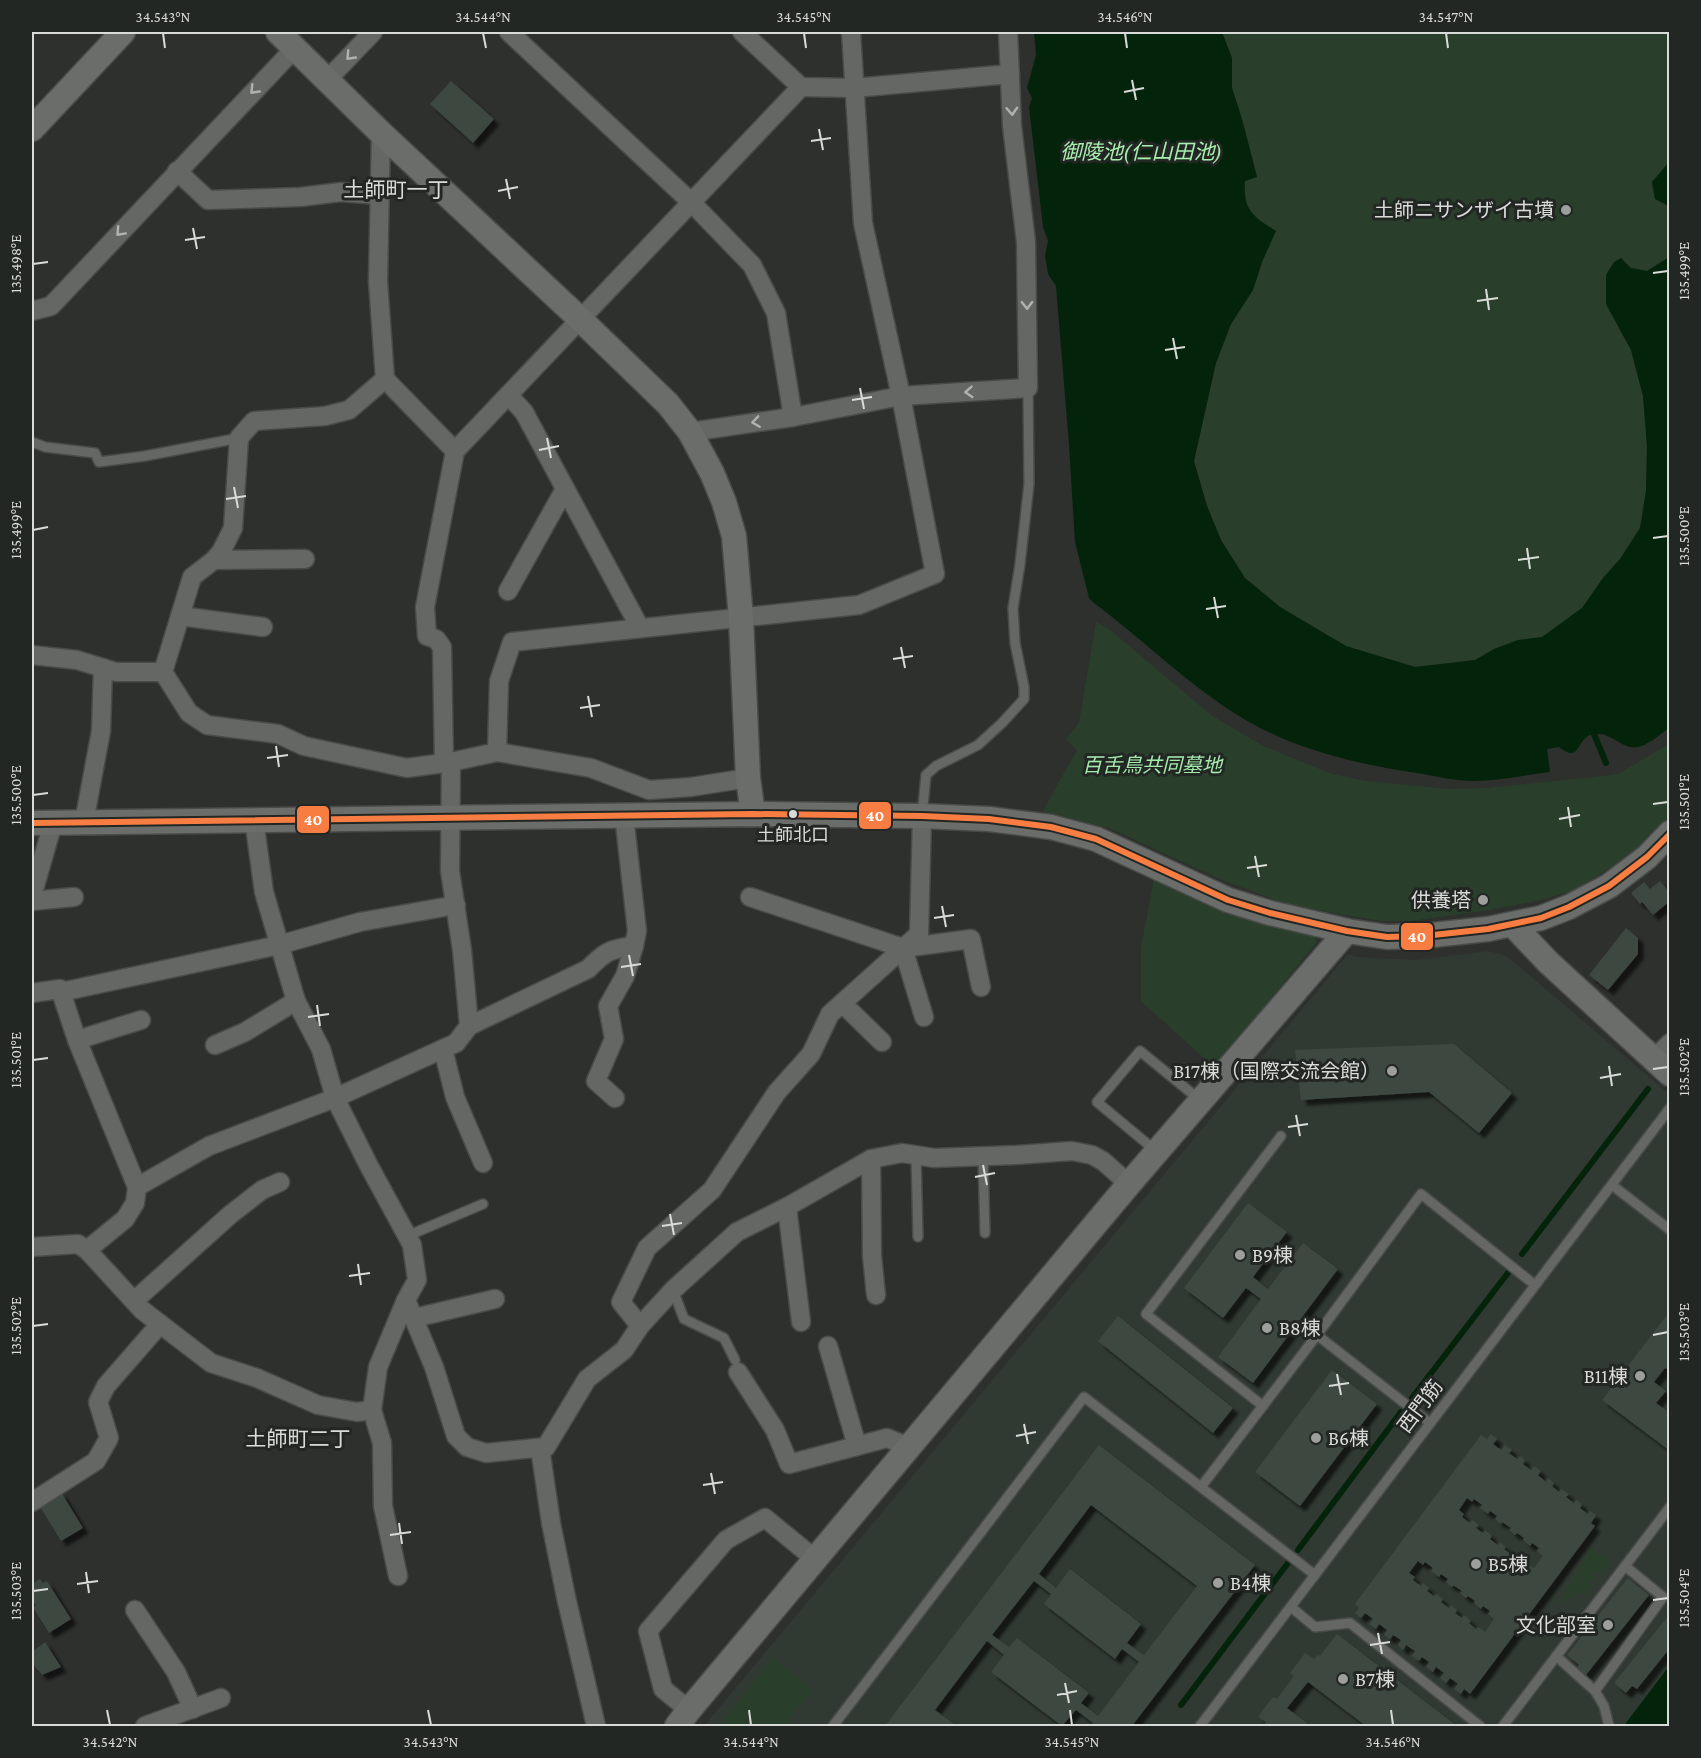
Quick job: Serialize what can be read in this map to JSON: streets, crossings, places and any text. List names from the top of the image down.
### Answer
{
  "streets": {
    "lane": ["西門筋"]
  },
  "districts": ["土師町一丁", "土師町二丁"],
  "water": ["御陵池(仁山田池)"],
  "parks": ["百舌鳥共同墓地"],
  "places": [
    "土師ニサンザイ古墳",
    "土師北口",
    "供養塔",
    "B17棟（国際交流会館）",
    "B9棟",
    "B8棟",
    "B11棟",
    "B6棟",
    "B5棟",
    "B4棟",
    "文化部室",
    "B7棟"
  ],
  "lines": ["transit line 40"],
  "coordinates": [
    "34.543°N",
    "34.544°N",
    "34.545°N",
    "34.546°N",
    "34.547°N",
    "135.498°E",
    "135.499°E",
    "135.500°E",
    "135.501°E",
    "135.502°E",
    "135.503°E",
    "135.504°E",
    "34.542°N"
  ]
}
